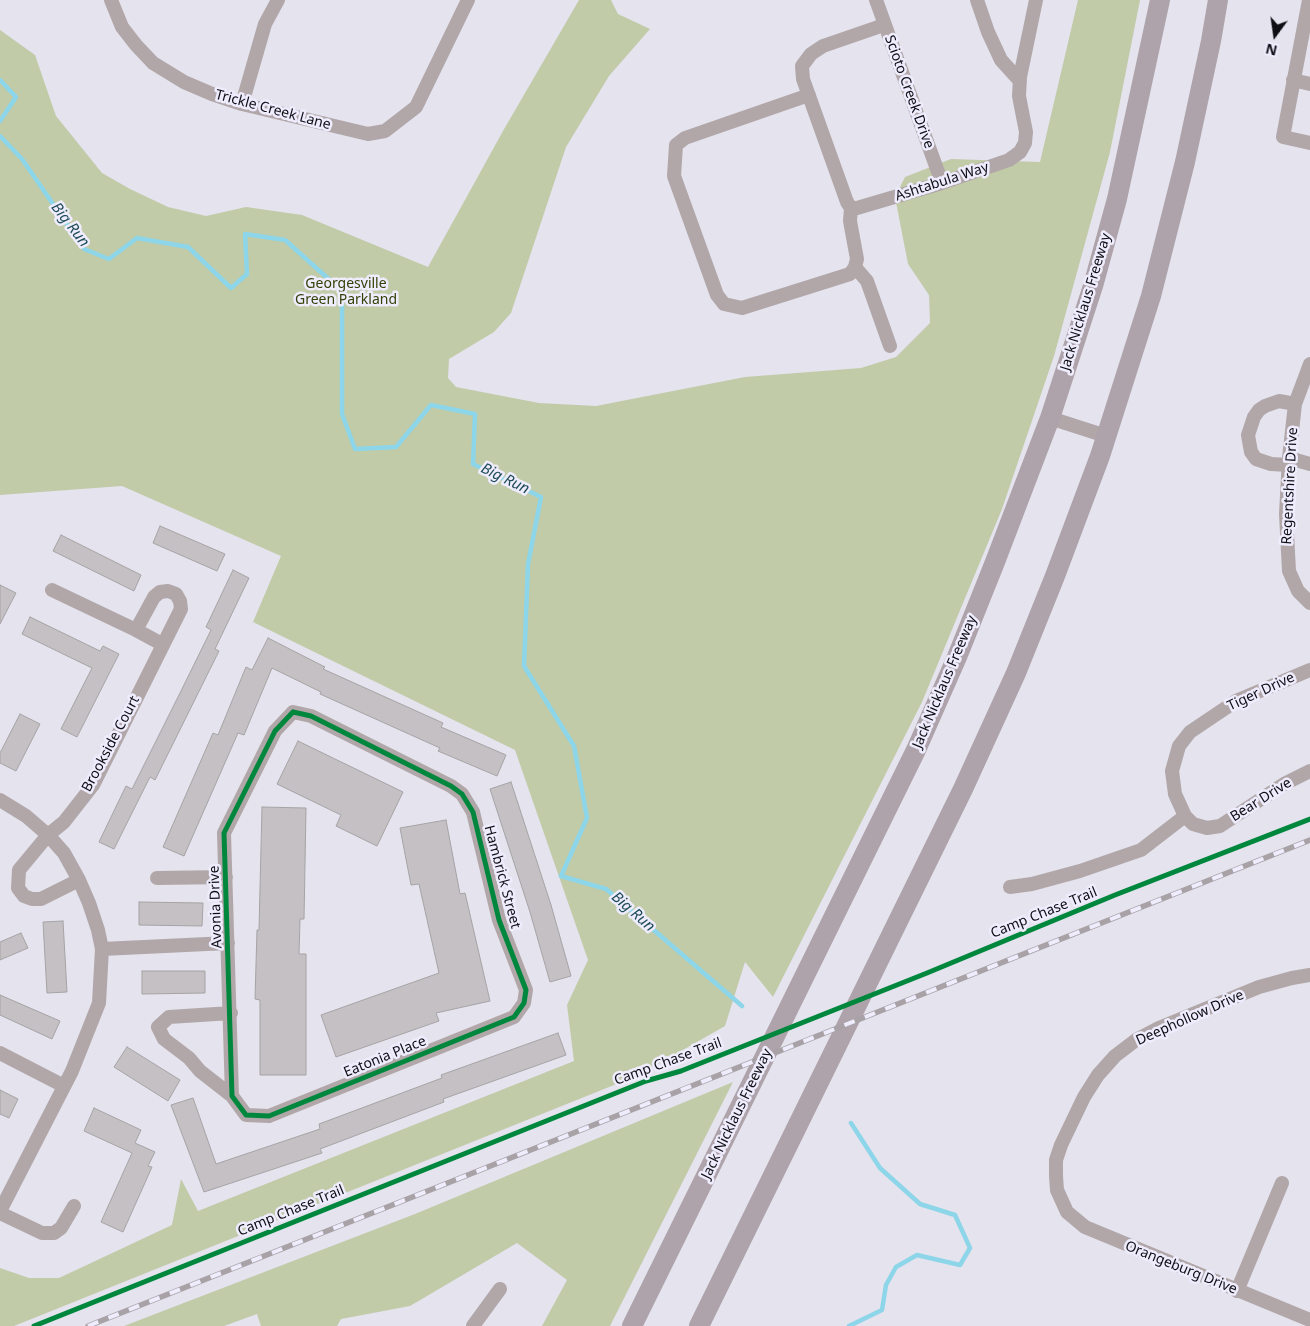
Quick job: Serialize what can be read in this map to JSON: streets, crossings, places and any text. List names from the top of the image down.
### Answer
{
  "streets": {
    "highway": ["Jack Nicklaus Freeway"],
    "street": [
      "Scioto Creek Drive",
      "Trickle Creek Lane",
      "Ashtabula Way",
      "Regentshire Drive",
      "Tiger Drive",
      "Brookside Court",
      "Bear Drive",
      "Hambrick Street",
      "Avonia Drive",
      "Deephollow Drive",
      "Eatonia Place",
      "Orangeburg Drive"
    ],
    "cycle path": ["Camp Chase Trail"]
  },
  "crossings": [
    ["Scioto Creek Drive", "Ashtabula Way"],
    ["Tiger Drive", "Bear Drive"],
    ["Hambrick Street", "Avonia Drive"],
    ["Hambrick Street", "Eatonia Place"],
    ["Avonia Drive", "Eatonia Place"],
    ["Deephollow Drive", "Orangeburg Drive"]
  ],
  "water": ["Big Run"],
  "parks": ["Georgesville Green Parkland"],
  "north": "bottom"
}
